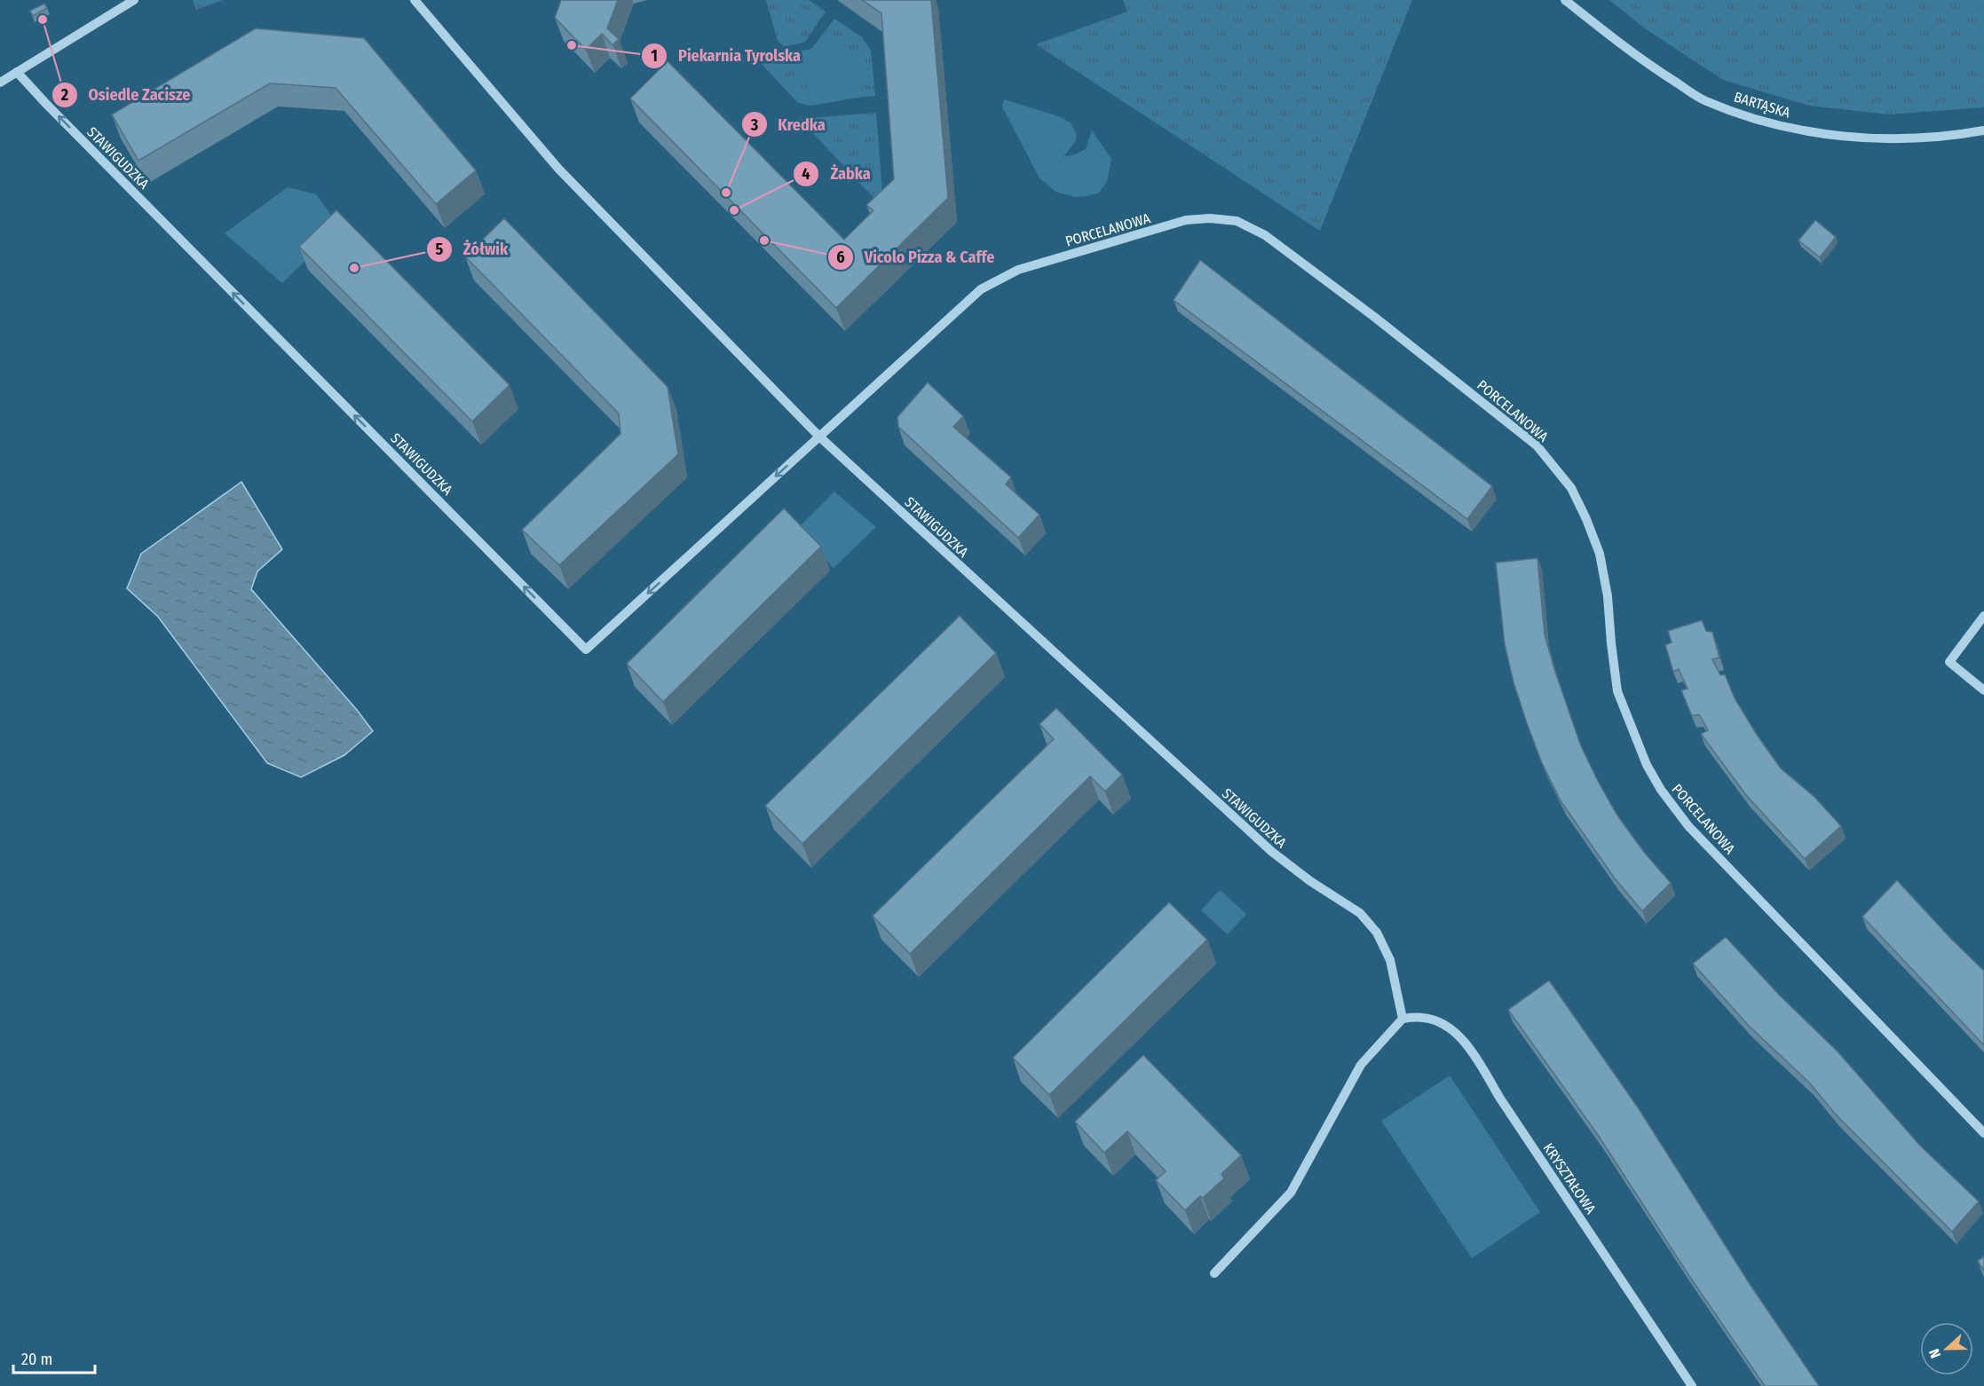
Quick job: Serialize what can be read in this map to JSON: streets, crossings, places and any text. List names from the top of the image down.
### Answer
{
  "streets": {
    "street": [
      "BARTĄSKA",
      "STAWIGUDZKA",
      "PORCELANOWA",
      "KRYSZTAŁOWA"
    ]
  },
  "crossings": [
    ["STAWIGUDZKA", "PORCELANOWA"],
    ["STAWIGUDZKA", "KRYSZTAŁOWA"]
  ],
  "places": [
    "Osiedle Zacisze",
    "Piekarnia Tyrolska",
    "Kredka",
    "Żabka",
    "Vicolo Pizza & Caffe",
    "Żółwik"
  ],
  "scale_bar": "20 m",
  "north": "left"
}
